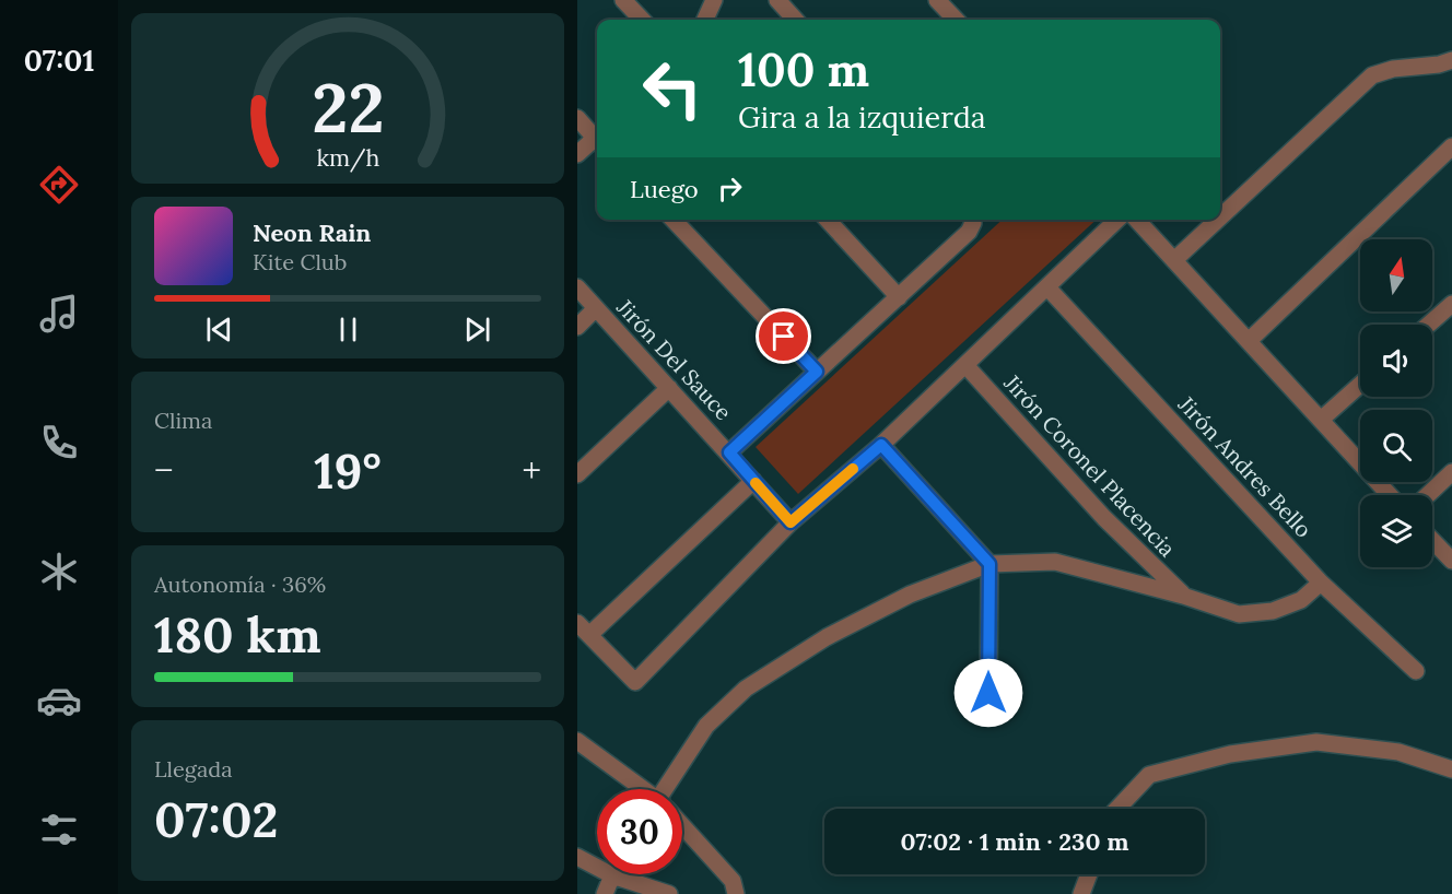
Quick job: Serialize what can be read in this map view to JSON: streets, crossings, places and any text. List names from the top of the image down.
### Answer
{
  "streets": {
    "street": ["Jirón Del Sauce", "Jirón Coronel Placencia", "Jirón Andres Bello"]
  },
  "north": "top",
  "page": {
    "tabs": "07:01",
    "turn": ["100 m", "Gira a la izquierda"],
    "then": "Luego",
    "song": ["Neon Rain", "Kite Club"],
    "tile": [
      "Clima",
      ["Autonomía · 36%", "180 km"],
      ["Llegada", "07:02"]
    ],
    "heat": ["−", "19°", "+"],
    "limit": "30",
    "trip": "07:02 · 1 min · 230 m",
    "gauge": ["22", "km/h"]
  }
}
